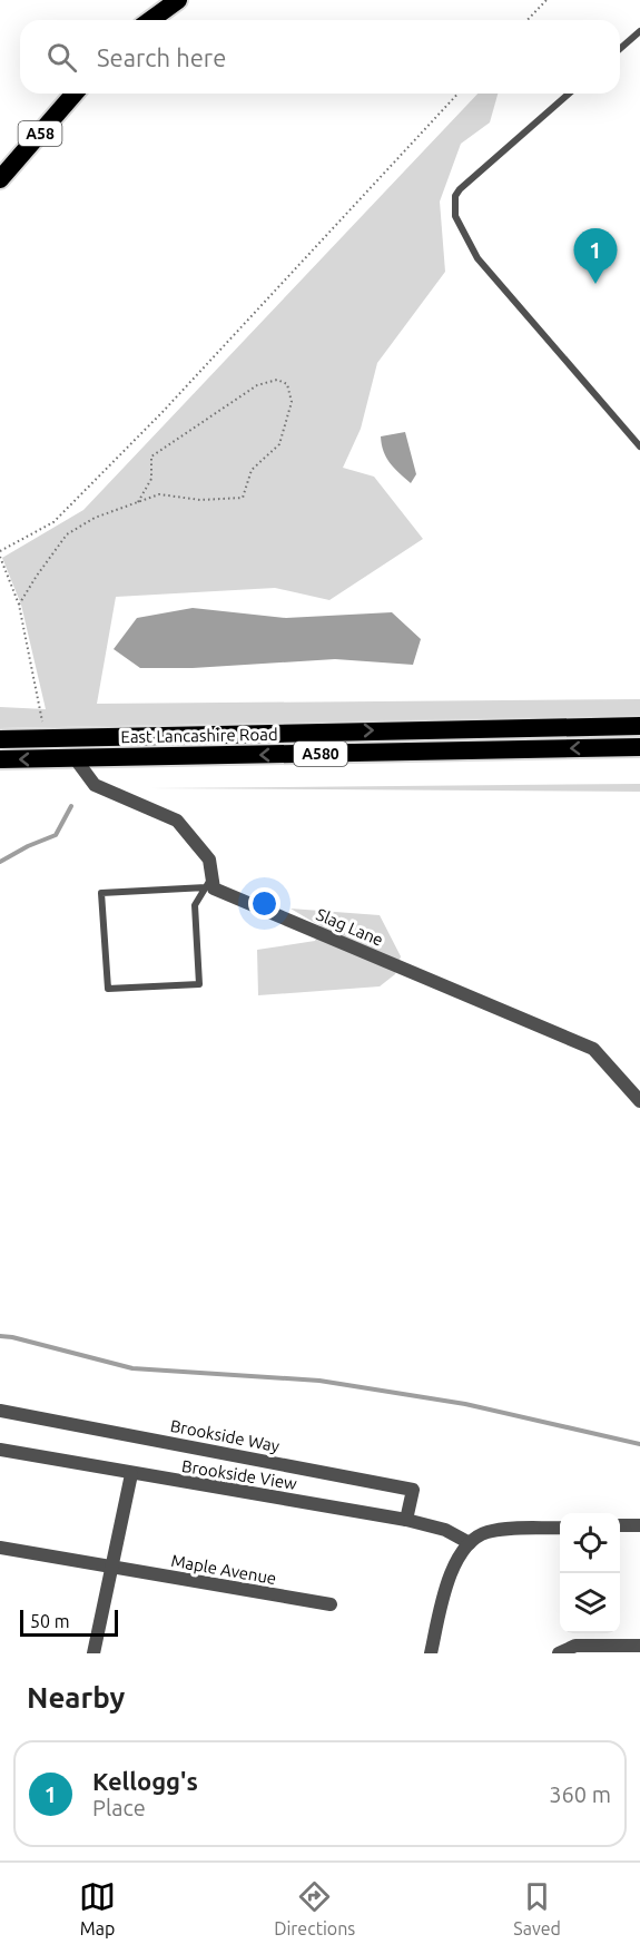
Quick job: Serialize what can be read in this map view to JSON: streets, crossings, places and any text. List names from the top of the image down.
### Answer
{
  "streets": {
    "highway": ["A58", "East Lancashire Road", "A580"],
    "street": [
      "Slag Lane",
      "Brookside Way",
      "Brookside View",
      "Maple Avenue"
    ]
  },
  "crossings": [
    ["East Lancashire Road", "Slag Lane"],
    ["Brookside Way", "Brookside View"]
  ],
  "scale_bar": "50 m",
  "page": {
    "search": "Search here",
    "pins": "1",
    "scale": "50 m",
    "heading": "Nearby",
    "list": [
      {
        "mark": "1",
        "name": "Kellogg's",
        "note": "Place",
        "value": "360 m"
      }
    ],
    "nav": ["Map", "Directions", "Saved"]
  }
}
